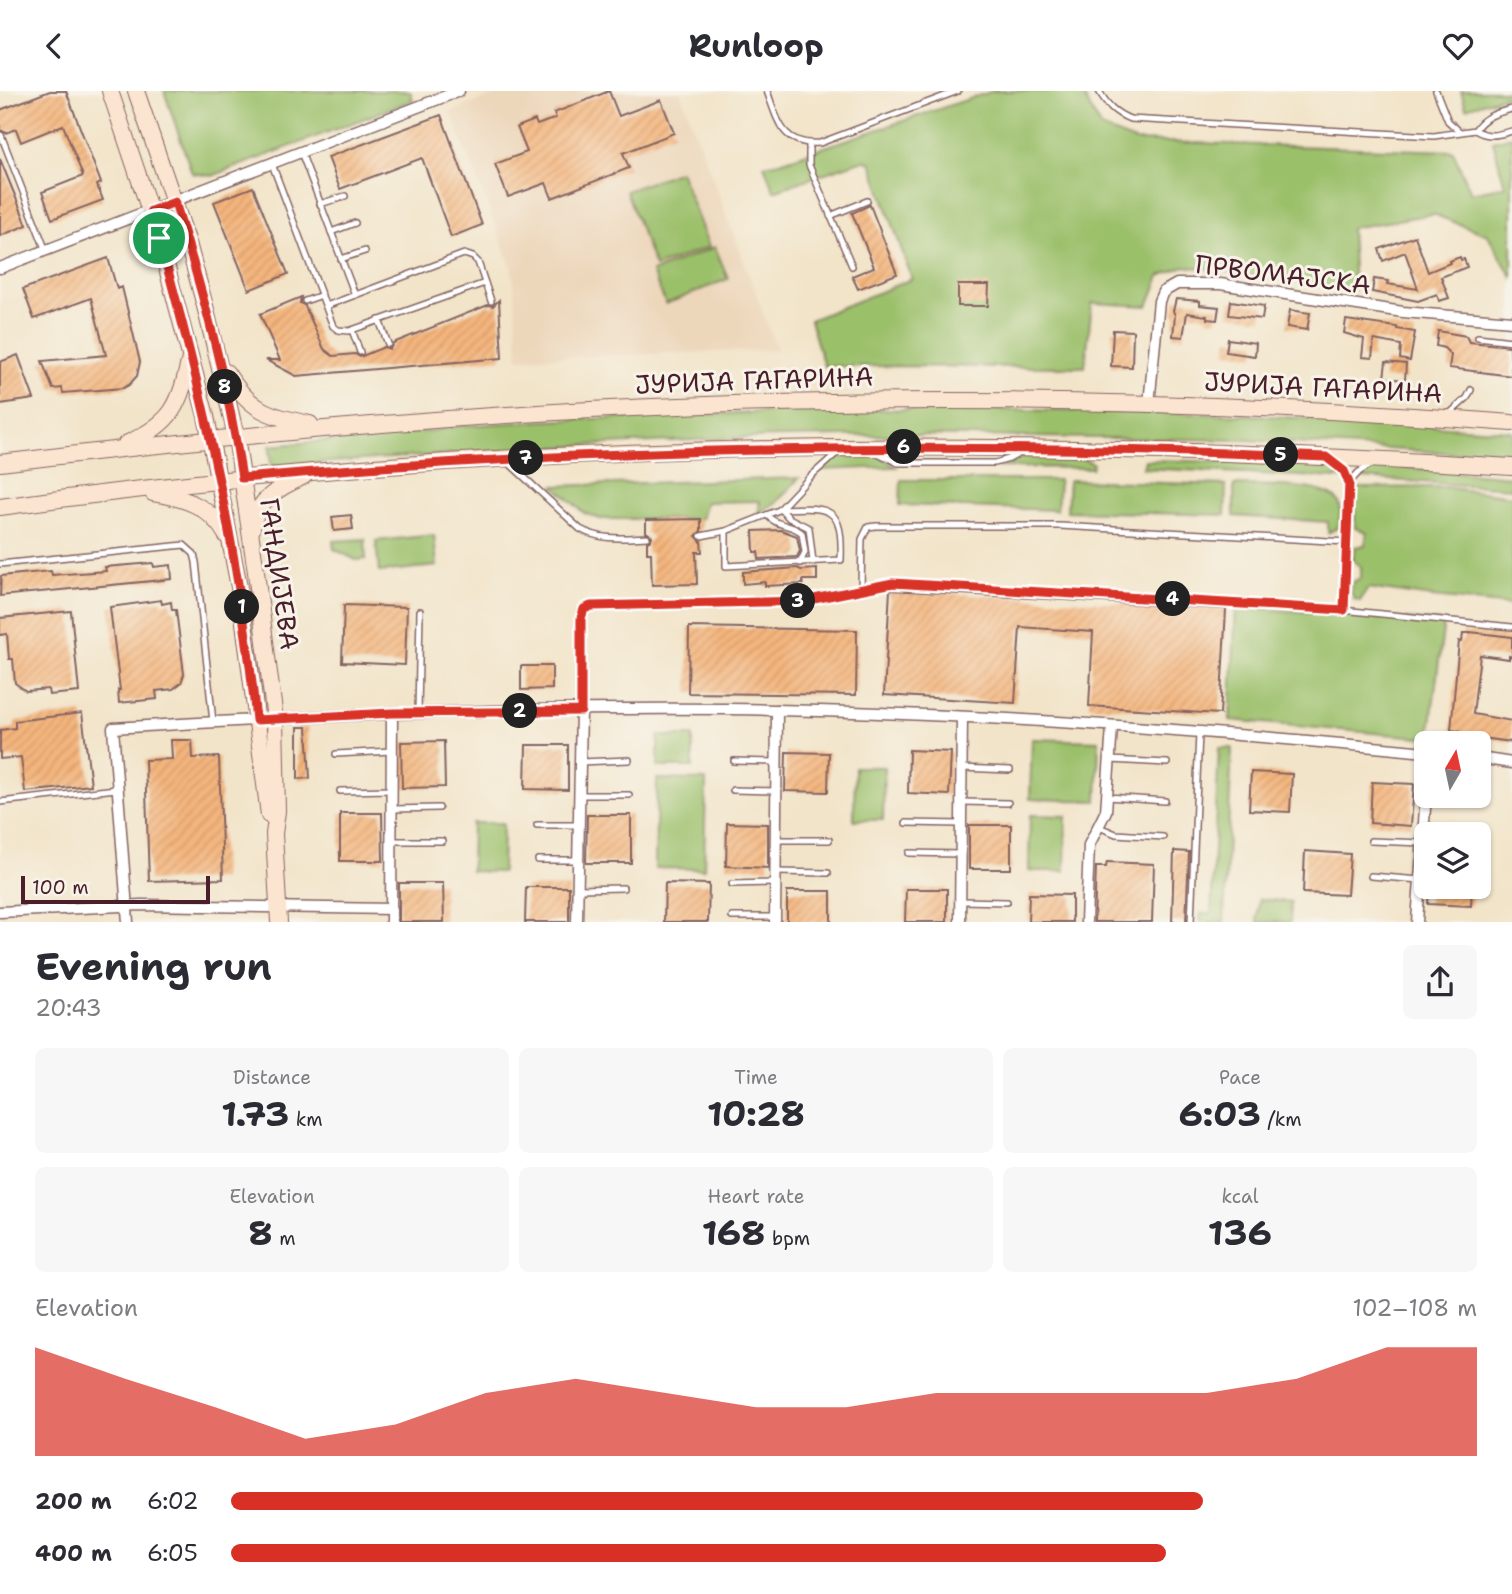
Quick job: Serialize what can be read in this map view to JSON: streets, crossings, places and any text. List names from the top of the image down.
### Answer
{
  "streets": {
    "main road": ["ЈУРИЈА ГАГАРИНА", "ГАНДИЈЕВА"],
    "street": ["ПРВОМАЈСКА"]
  },
  "crossings": [
    ["ПРВОМАЈСКА", "ЈУРИЈА ГАГАРИНА"],
    ["ЈУРИЈА ГАГАРИНА", "ГАНДИЈЕВА"]
  ],
  "scale_bar": "100 m",
  "north": "top",
  "page": {
    "header": "Runloop",
    "pins": [
      "8",
      "6",
      "5",
      "7",
      "4",
      "3",
      "1",
      "2"
    ],
    "scale": "100 m",
    "heading": ["Evening run", "20:43"],
    "stats": [
      ["Distance", "1.73 km"],
      ["Time", "10:28"],
      ["Pace", "6:03 /km"],
      ["Elevation", "8 m"],
      ["Heart rate", "168 bpm"],
      ["kcal", "136"]
    ],
    "chart": ["Elevation", "102–108 m"],
    "list": [
      {
        "name": "200 m",
        "note": "6:02"
      },
      {
        "name": "400 m",
        "note": "6:05"
      }
    ]
  }
}
